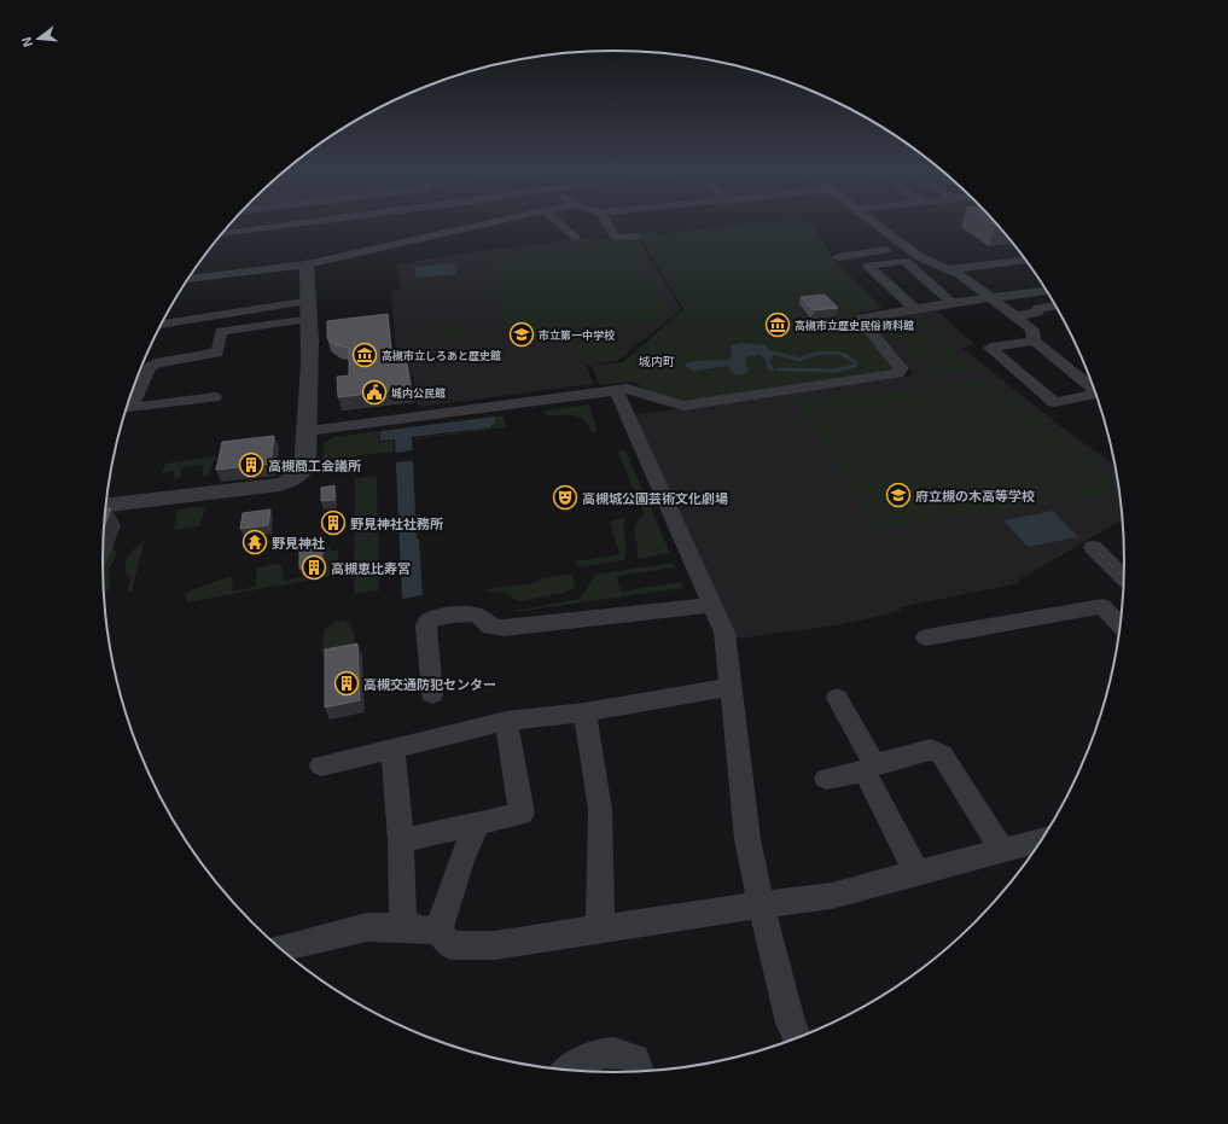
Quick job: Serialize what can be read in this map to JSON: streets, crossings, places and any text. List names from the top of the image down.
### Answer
{
  "districts": ["城内町"],
  "places": {
    "museum": ["高槻市立歴史民俗資料館", "高槻市立しろあと歴史館"],
    "school or university": ["市立第一中学校", "府立槻の木高等学校"],
    "public building": ["城内公民館"],
    "building": [
      "高槻商工会議所",
      "野見神社社務所",
      "高槻恵比寿宮",
      "高槻交通防犯センター"
    ],
    "theatre": ["高槻城公園芸術文化劇場"],
    "temple": ["野見神社"]
  },
  "north": "left"
}
